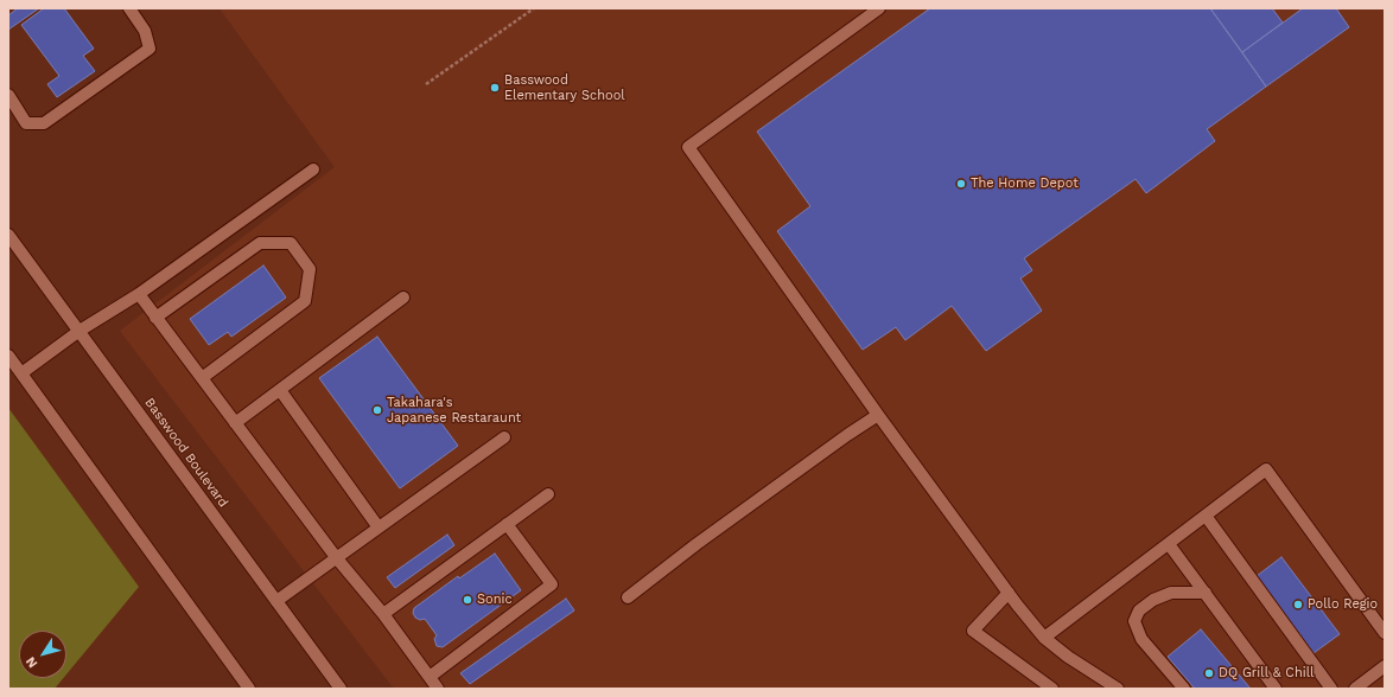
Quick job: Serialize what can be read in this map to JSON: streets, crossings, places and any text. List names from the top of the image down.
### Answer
{
  "streets": {
    "main road": ["Basswood Boulevard"]
  },
  "places": [
    "Basswood Elementary School",
    "The Home Depot",
    "Takahara's Japanese Restaraunt",
    "Sonic",
    "Pollo Regio",
    "DQ Grill & Chill"
  ],
  "north": "bottom left"
}
